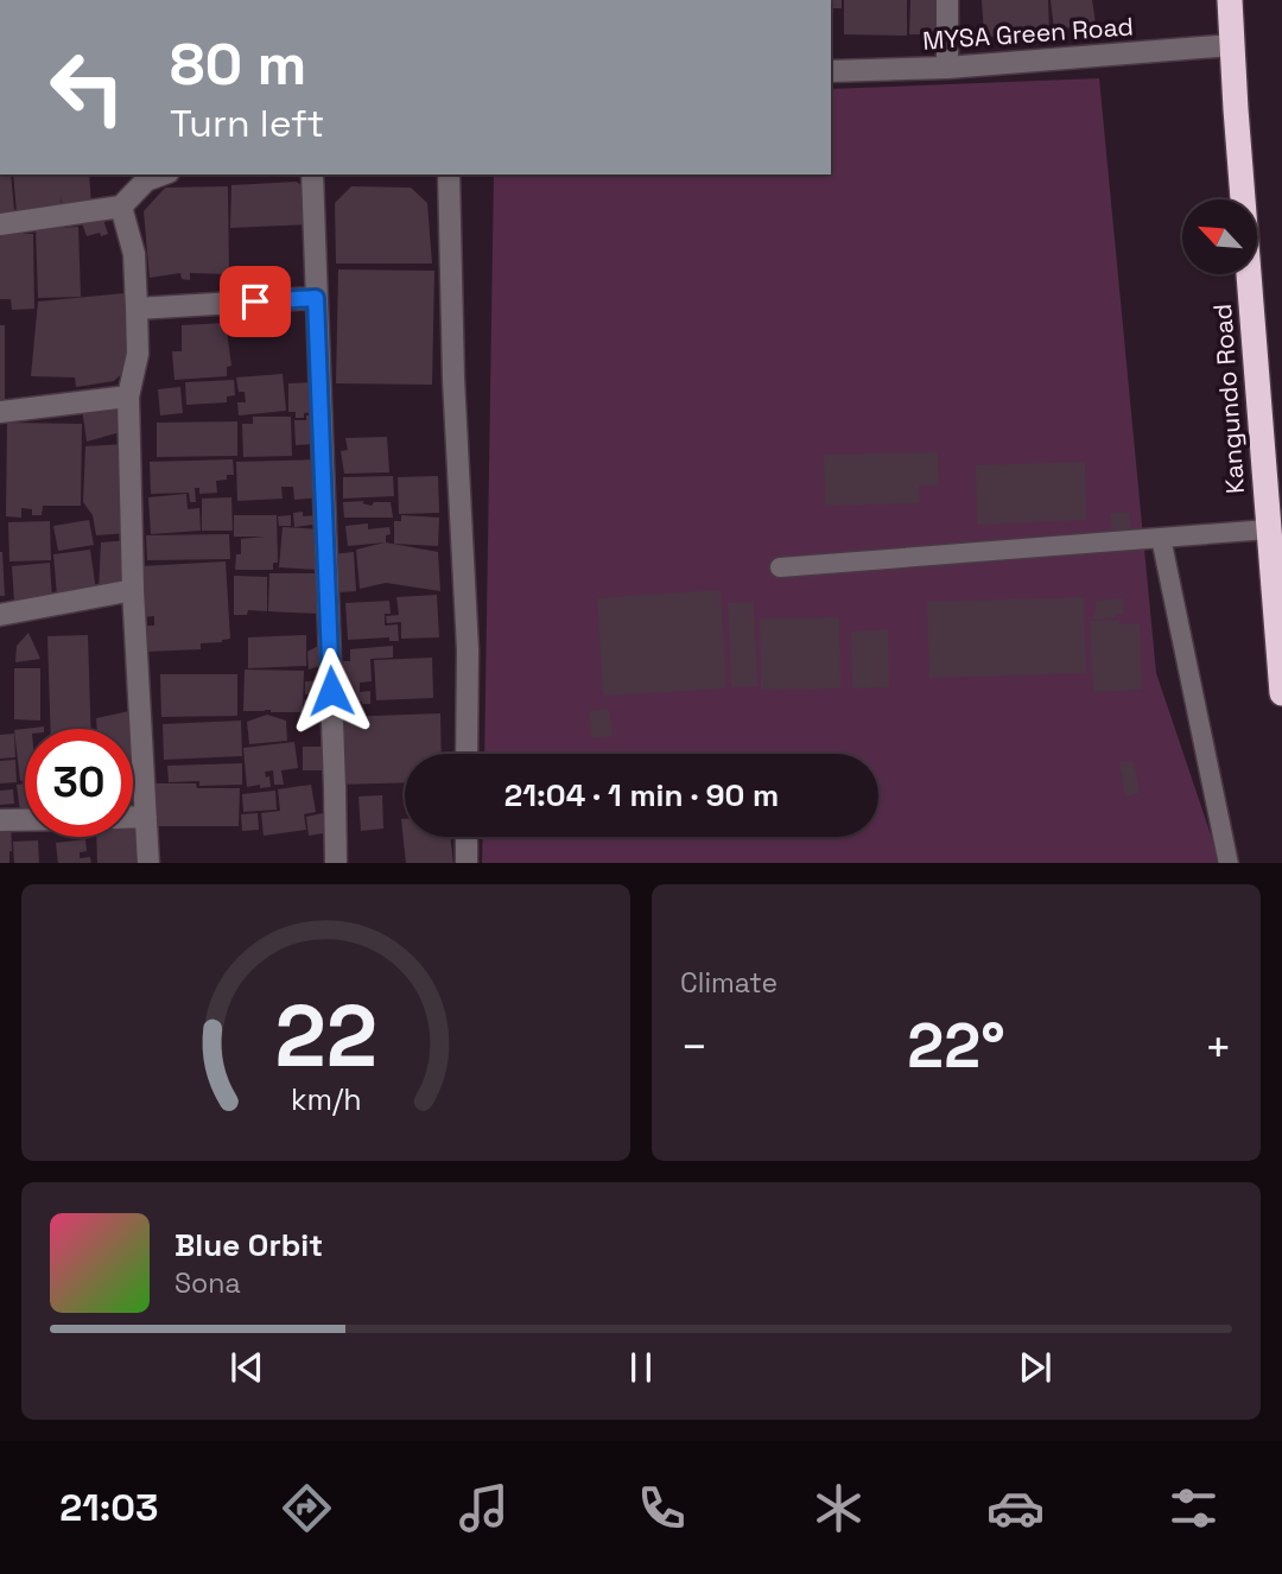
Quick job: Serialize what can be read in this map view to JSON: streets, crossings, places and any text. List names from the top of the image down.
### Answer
{
  "streets": {
    "highway": ["Kangundo Road"],
    "street": ["MYSA Green Road"]
  },
  "crossings": [
    ["MYSA Green Road", "Kangundo Road"]
  ],
  "north": "top left",
  "page": {
    "turn": ["80 m", "Turn left"],
    "limit": "30",
    "trip": "21:04 · 1 min · 90 m",
    "tile": "Climate",
    "heat": ["−", "22°", "+"],
    "song": ["Blue Orbit", "Sona"],
    "tabs": "21:03",
    "gauge": ["22", "km/h"]
  }
}
